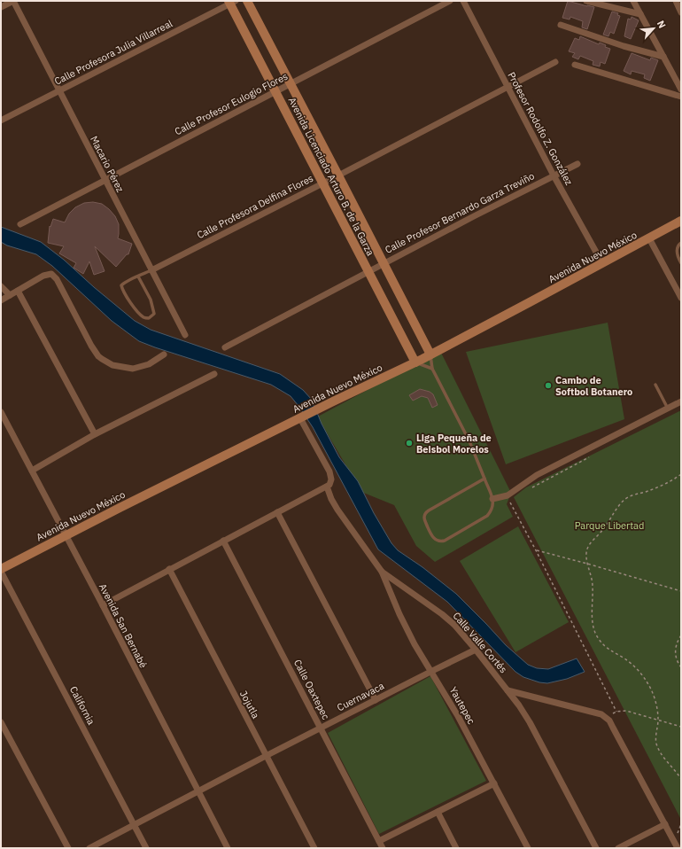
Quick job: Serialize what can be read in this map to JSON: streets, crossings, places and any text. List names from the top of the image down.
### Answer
{
  "streets": {
    "street": [
      "Calle Profesora Julia Villarreal",
      "Calle Profesor Eulogio Flores",
      "Profesor Rodolfo Z. González",
      "Macario Pérez",
      "Avenida Licenciado Arturo B. de la Garza",
      "Calle Profesora Delfina Flores",
      "Calle Profesor Bernardo Garza Treviño",
      "Avenida Nuevo México",
      "Avenida San Bernabé",
      "Calle Valle Cortés",
      "Calle Oaxtepec",
      "Cuernavaca",
      "Jojutla",
      "California",
      "Yautepec"
    ]
  },
  "crossings": [
    ["Calle Profesora Julia Villarreal", "Macario Pérez"],
    ["Calle Profesora Julia Villarreal", "Avenida Licenciado Arturo B. de la Garza"],
    ["Calle Profesor Eulogio Flores", "Macario Pérez"],
    ["Calle Profesor Eulogio Flores", "Avenida Licenciado Arturo B. de la Garza"],
    ["Profesor Rodolfo Z. González", "Calle Profesora Delfina Flores"],
    ["Profesor Rodolfo Z. González", "Calle Profesor Bernardo Garza Treviño"],
    ["Profesor Rodolfo Z. González", "Avenida Nuevo México"],
    ["Macario Pérez", "Calle Profesora Delfina Flores"],
    ["Avenida Licenciado Arturo B. de la Garza", "Calle Profesora Delfina Flores"],
    ["Avenida Licenciado Arturo B. de la Garza", "Calle Profesor Bernardo Garza Treviño"],
    ["Avenida Licenciado Arturo B. de la Garza", "Avenida Nuevo México"],
    ["Avenida Nuevo México", "Avenida San Bernabé"],
    ["Avenida San Bernabé", "Cuernavaca"],
    ["Calle Valle Cortés", "Cuernavaca"],
    ["Calle Valle Cortés", "Yautepec"],
    ["Calle Oaxtepec", "Cuernavaca"],
    ["Cuernavaca", "Jojutla"],
    ["Cuernavaca", "California"],
    ["Cuernavaca", "Yautepec"]
  ],
  "parks": ["Parque Libertad"],
  "places": ["Cambo de Softbol Botanero", "Liga Pequeña de Beisbol Morelos"],
  "north": "top right"
}
